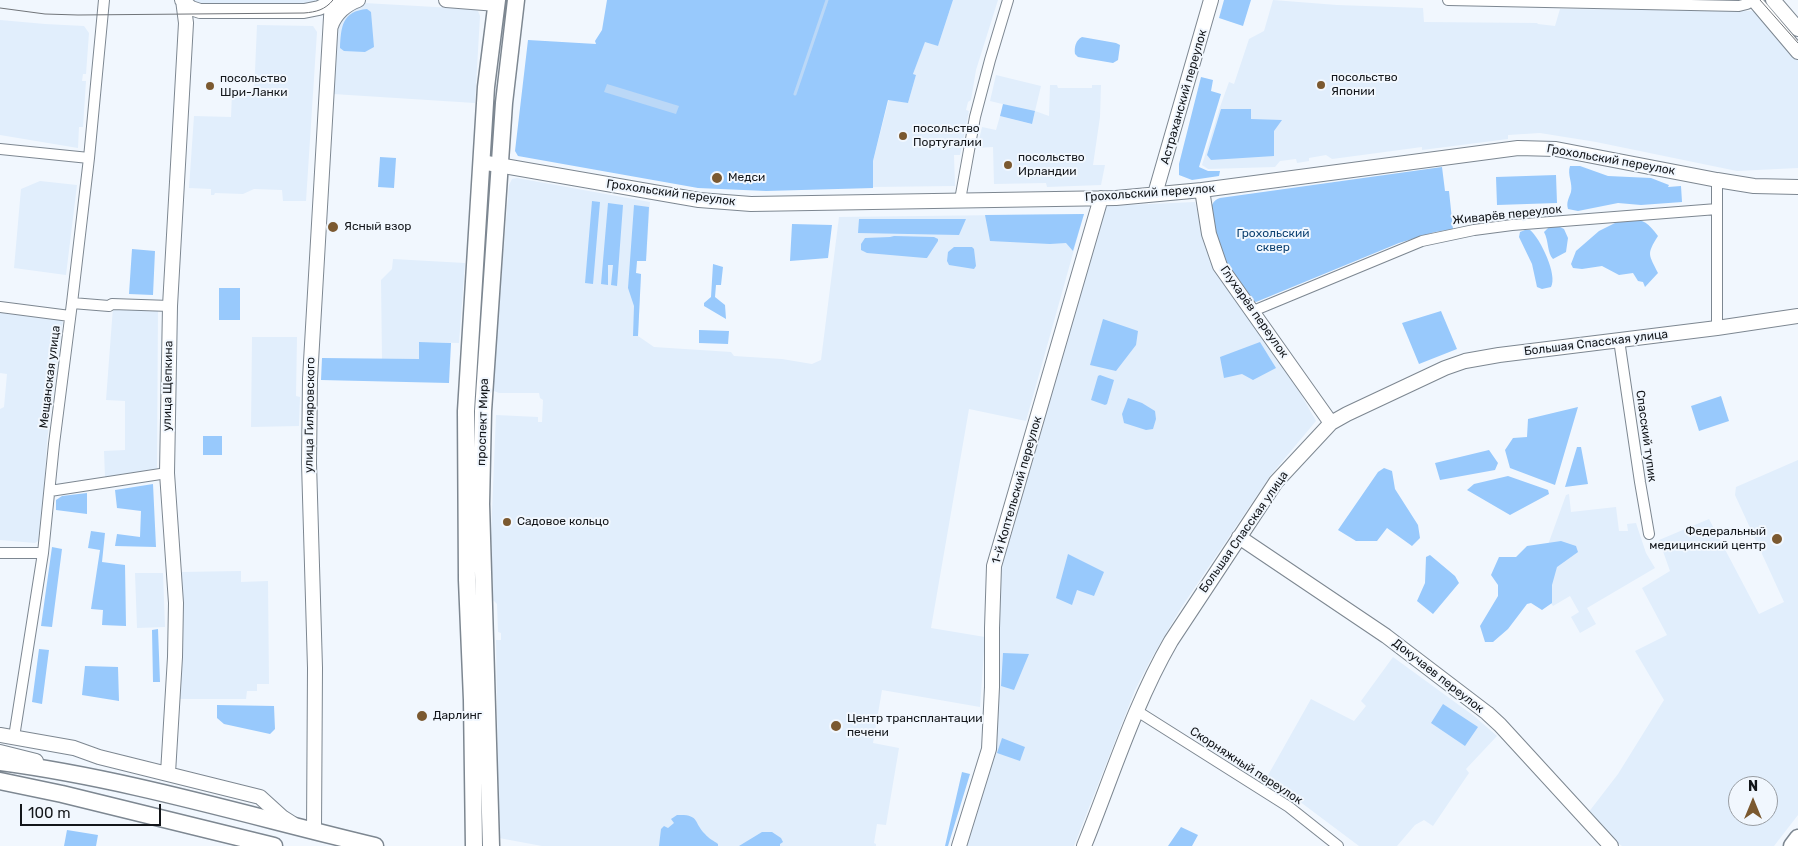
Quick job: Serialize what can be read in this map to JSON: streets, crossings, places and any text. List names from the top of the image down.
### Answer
{
  "streets": {
    "main road": ["проспект Мира"],
    "street": [
      "Астраханский переулок",
      "Грохольский переулок",
      "Живарёв переулок",
      "Глухарёв переулок",
      "Большая Спасская улица",
      "Мещанская улица",
      "улица Щепкина",
      "улица Гиляровского",
      "Спасский тупик",
      "1-й Коптельский переулок",
      "Докучаев переулок",
      "Скорняжный переулок"
    ]
  },
  "crossings": [
    ["Астраханский переулок", "Грохольский переулок"],
    ["Грохольский переулок", "Глухарёв переулок"],
    ["Грохольский переулок", "проспект Мира"],
    ["Грохольский переулок", "1-й Коптельский переулок"],
    ["Живарёв переулок", "Глухарёв переулок"],
    ["Глухарёв переулок", "Большая Спасская улица"],
    ["Большая Спасская улица", "Спасский тупик"],
    ["Большая Спасская улица", "Докучаев переулок"],
    ["Большая Спасская улица", "Скорняжный переулок"]
  ],
  "parks": ["Грохольский сквер"],
  "places": [
    "посольство Японии",
    "посольство Шри-Ланки",
    "посольство Португалии",
    "посольство Ирландии",
    "Медси",
    "Ясный взор",
    "Садовое кольцо",
    "Федеральный медицинский центр",
    "Дарлинг",
    "Центр трансплантации печени"
  ],
  "scale_bar": "100 m",
  "north": "top"
}
